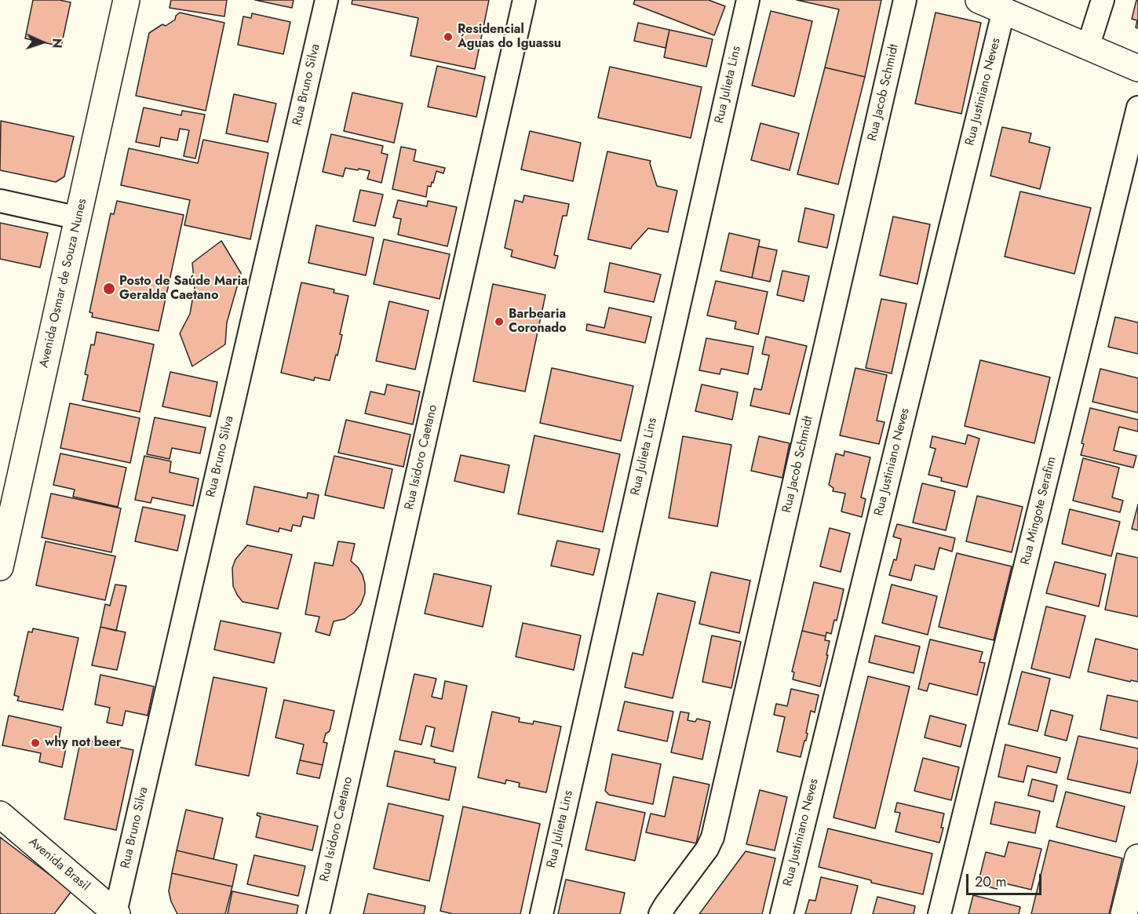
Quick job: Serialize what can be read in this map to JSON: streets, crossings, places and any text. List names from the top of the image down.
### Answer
{
  "streets": {
    "street": [
      "Rua Bruno Silva",
      "Rua Julieta Lins",
      "Rua Justiniano Neves",
      "Rua Jacob Schmidt",
      "Avenida Osmar de Souza Nunes",
      "Rua Isidoro Caetano",
      "Rua Mingote Serafim",
      "Avenida Brasil"
    ]
  },
  "crossings": [
    ["Rua Bruno Silva", "Avenida Brasil"]
  ],
  "places": [
    "Residencial Águas do Iguassu",
    "Posto de Saúde Maria Geralda Caetano",
    "Barbearia Coronado",
    "why not beer"
  ],
  "scale_bar": "20 m",
  "north": "right"
}
